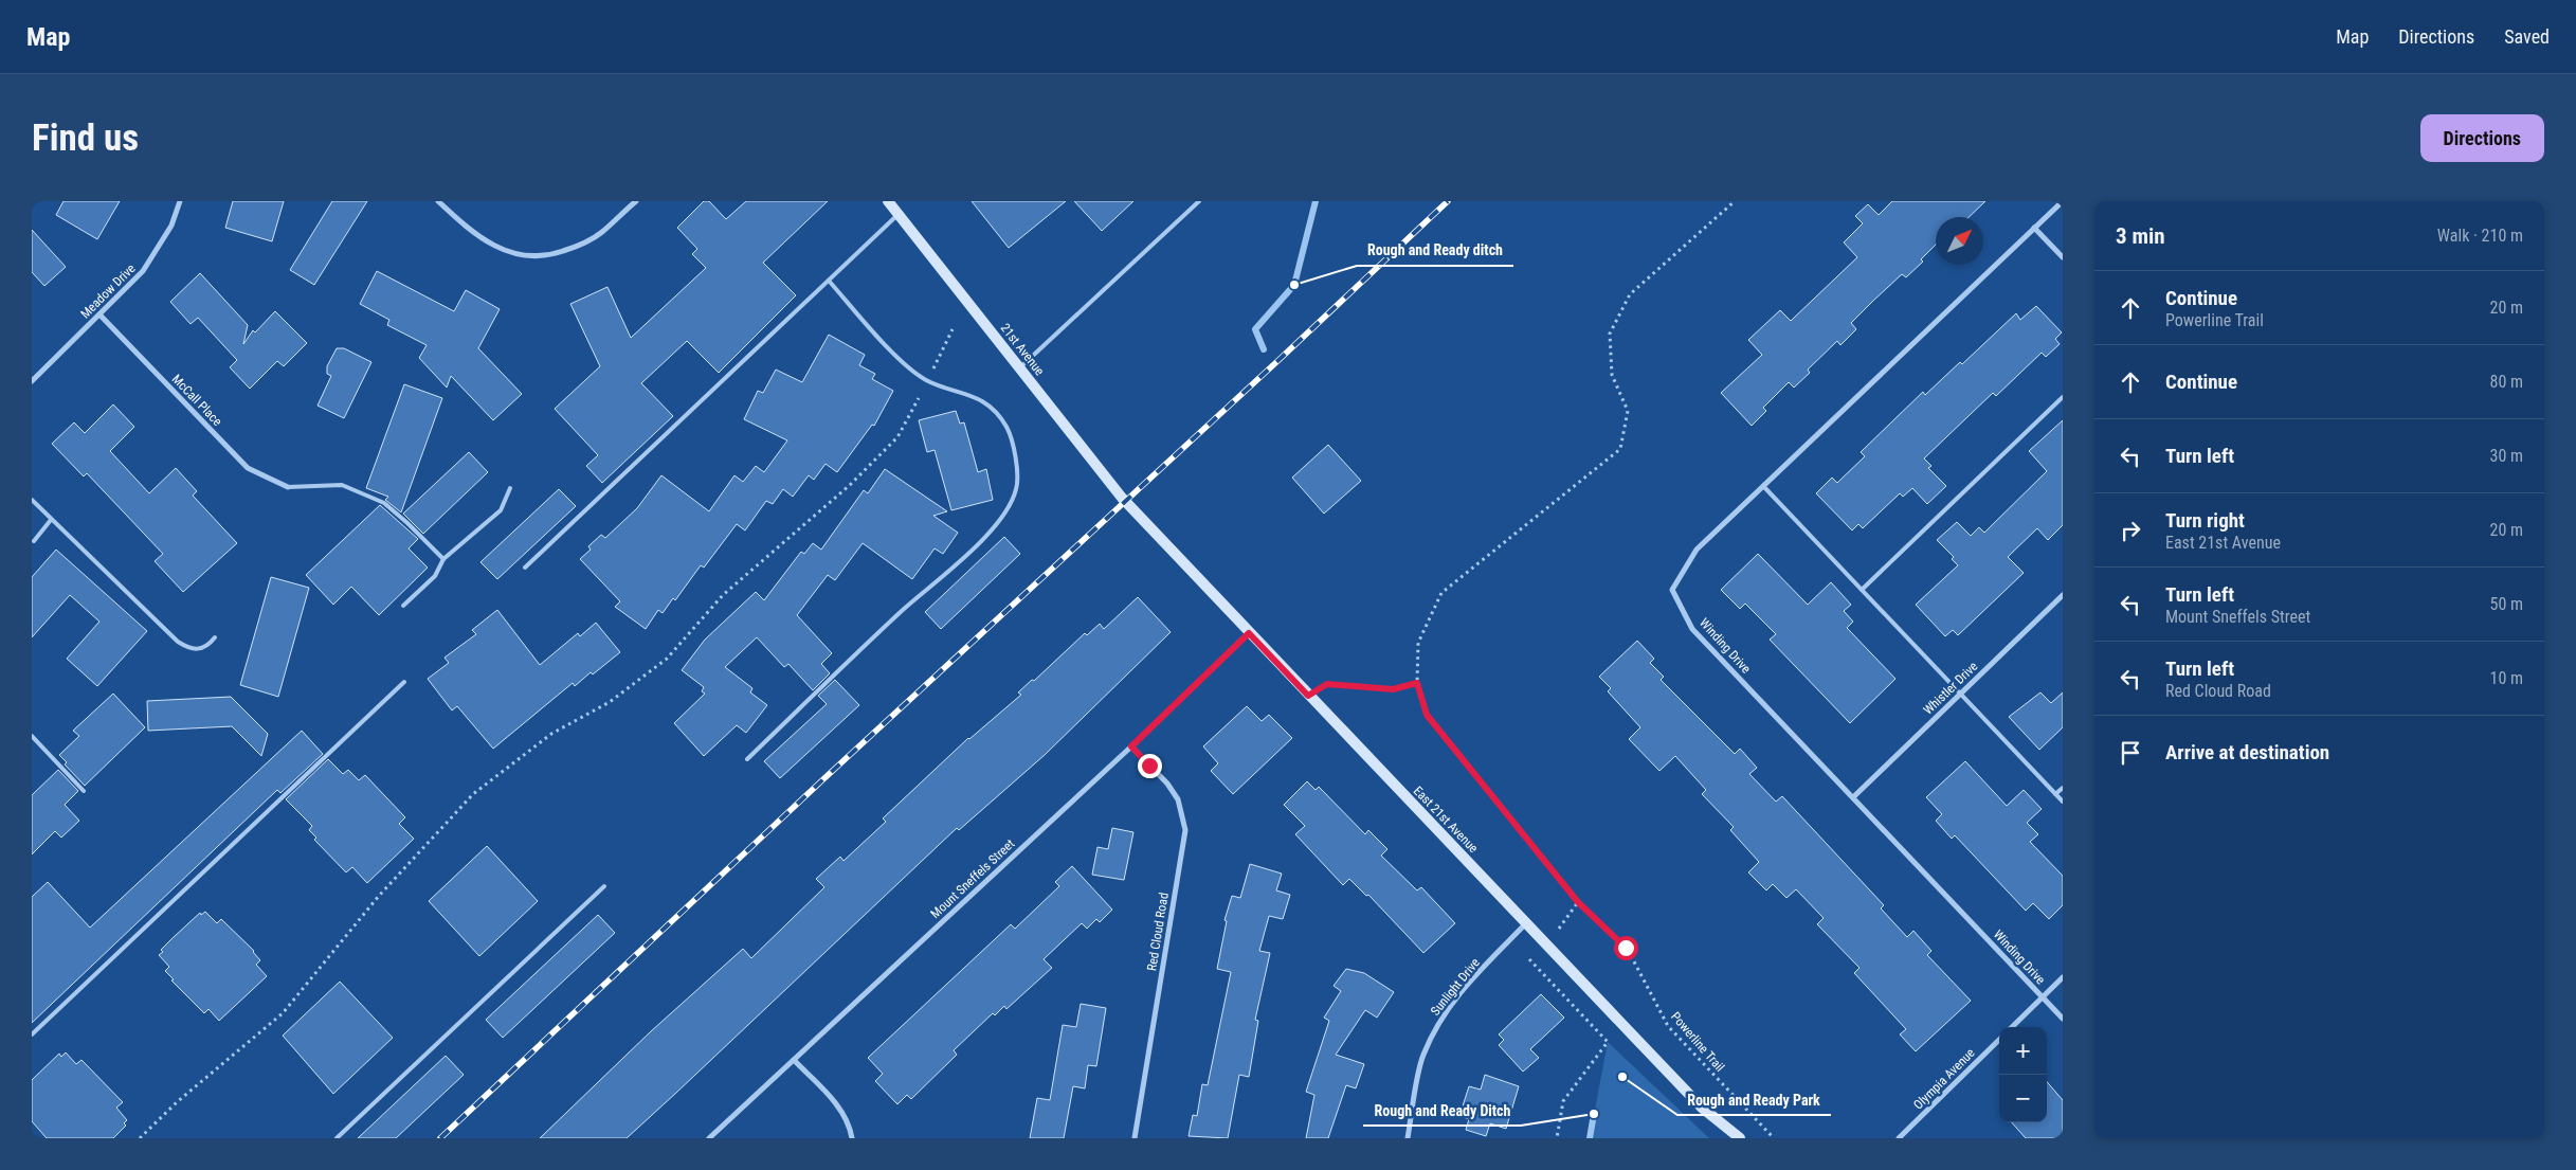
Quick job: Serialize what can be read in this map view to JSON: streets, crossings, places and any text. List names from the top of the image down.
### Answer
{
  "streets": {
    "street": [
      "Meadow Drive",
      "21st Avenue",
      "McCall Place",
      "Winding Drive",
      "Whistler Drive",
      "East 21st Avenue",
      "Mount Sneffels Street",
      "Red Cloud Road",
      "Sunlight Drive",
      "Olympia Avenue"
    ],
    "path": ["Powerline Trail"]
  },
  "crossings": [
    ["Meadow Drive", "McCall Place"],
    ["21st Avenue", "East 21st Avenue"],
    ["Winding Drive", "Whistler Drive"],
    ["East 21st Avenue", "Mount Sneffels Street"],
    ["East 21st Avenue", "Sunlight Drive"],
    ["Mount Sneffels Street", "Red Cloud Road"]
  ],
  "places": ["Rough and Ready ditch", "Rough and Ready Park", "Rough and Ready Ditch"],
  "north": "top right",
  "page": {
    "header": "Map",
    "nav": ["Map", "Directions", "Saved"],
    "buttons": "Directions",
    "title": "Find us",
    "heading": ["3 min", "Walk · 210 m"],
    "list": [
      ["Continue", "Powerline Trail", "20 m"],
      ["Continue", "80 m"],
      ["Turn left", "30 m"],
      ["Turn right", "East 21st Avenue", "20 m"],
      ["Turn left", "Mount Sneffels Street", "50 m"],
      ["Turn left", "Red Cloud Road", "10 m"],
      "Arrive at destination"
    ],
    "map_buttons": ["+", "−"]
  }
}
